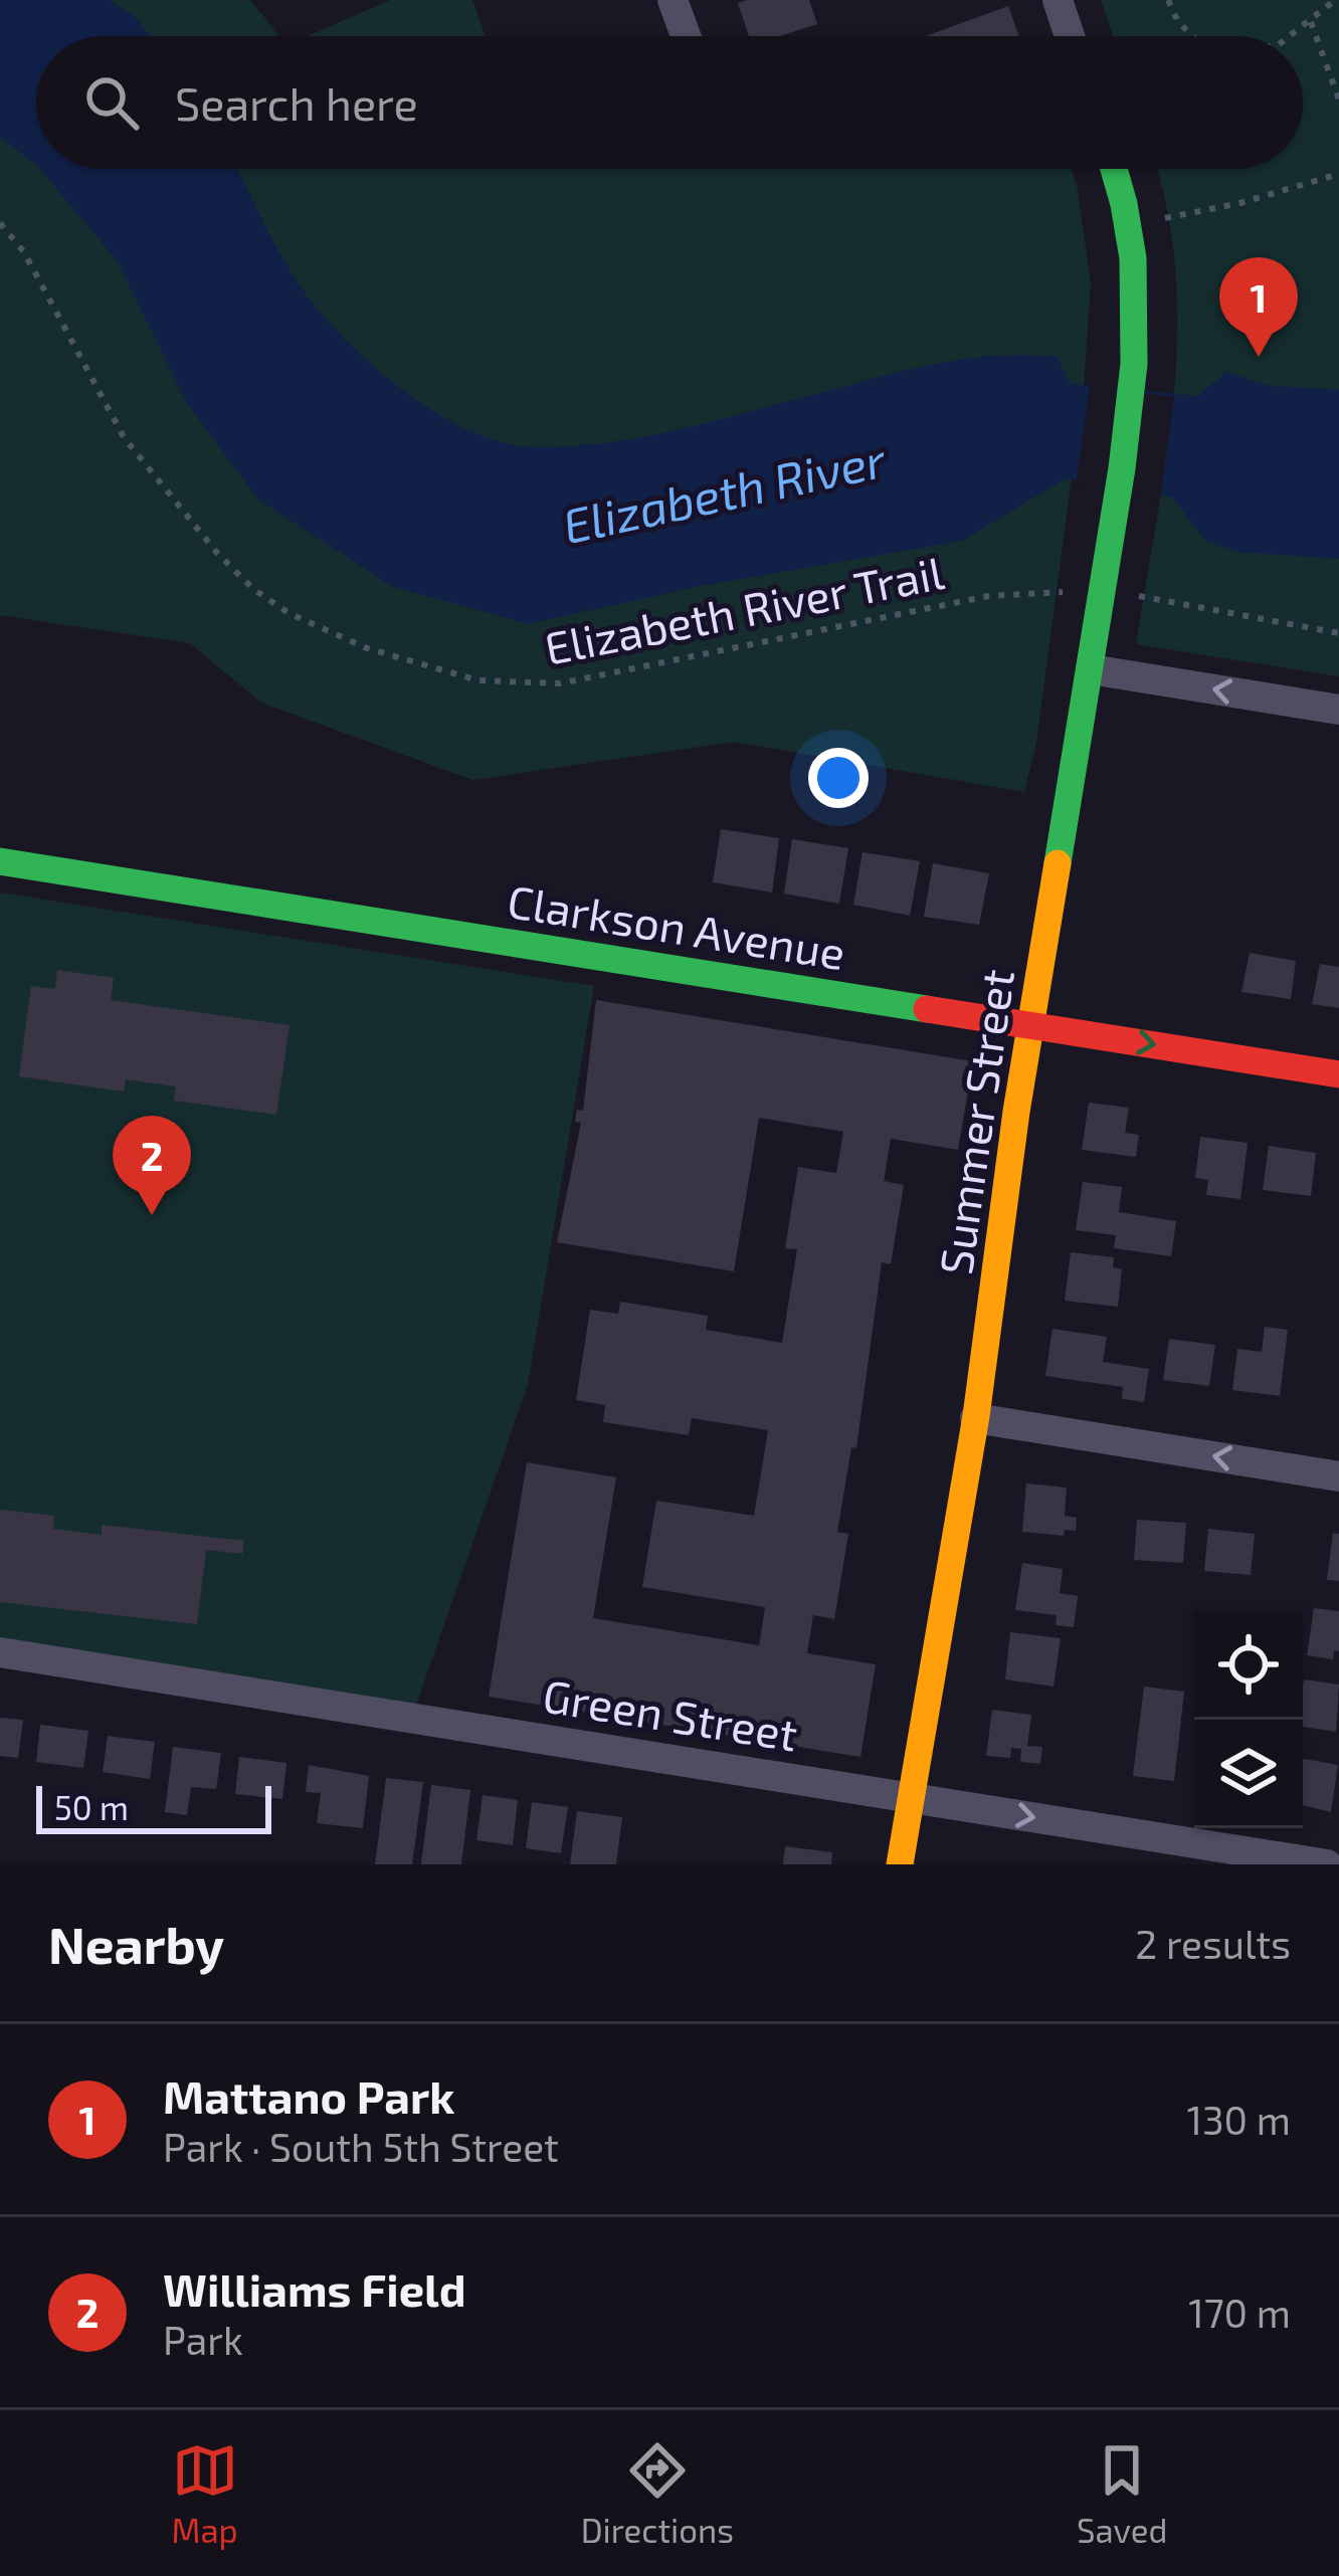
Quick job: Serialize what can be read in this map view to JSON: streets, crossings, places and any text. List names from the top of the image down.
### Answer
{
  "streets": {
    "street": ["Clarkson Avenue", "Summer Street", "Green Street"],
    "path": ["Elizabeth River Trail"]
  },
  "crossings": [
    ["Clarkson Avenue", "Summer Street"],
    ["Summer Street", "Green Street"]
  ],
  "water": ["Elizabeth River"],
  "scale_bar": "50 m",
  "page": {
    "search": "Search here",
    "pins": ["1", "2"],
    "scale": "50 m",
    "heading": ["Nearby", "2 results"],
    "list": [
      {
        "mark": "1",
        "name": "Mattano Park",
        "note": "Park · South 5th Street",
        "value": "130 m"
      },
      {
        "mark": "2",
        "name": "Williams Field",
        "note": "Park",
        "value": "170 m"
      }
    ],
    "nav": ["Map", "Directions", "Saved"]
  }
}
